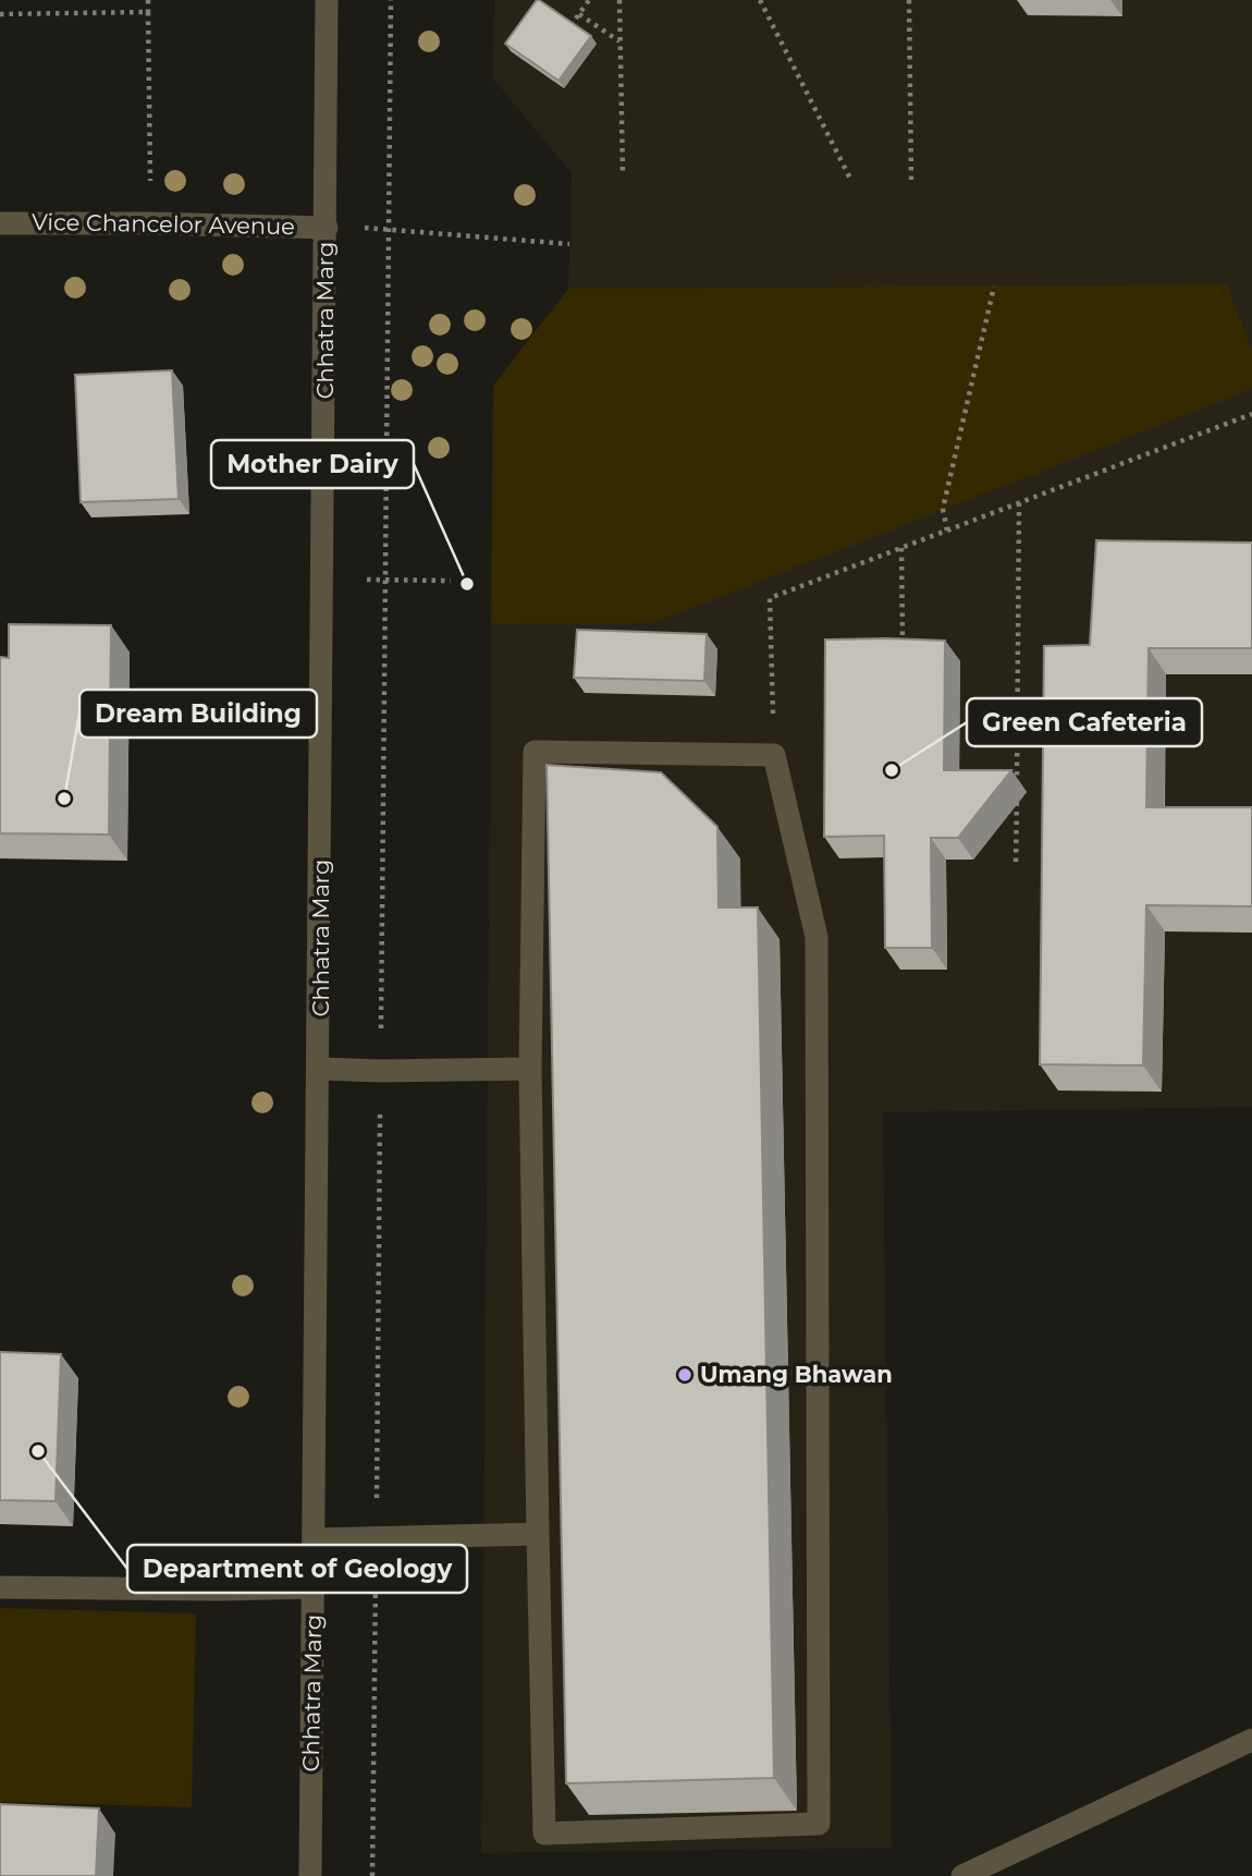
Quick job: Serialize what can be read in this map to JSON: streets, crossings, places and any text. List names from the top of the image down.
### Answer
{
  "streets": {
    "street": ["Vice Chancelor Avenue", "Chhatra Marg"]
  },
  "crossings": [
    ["Vice Chancelor Avenue", "Chhatra Marg"]
  ],
  "places": [
    "Mother Dairy",
    "Green Cafeteria",
    "Dream Building",
    "Umang Bhawan",
    "Department of Geology"
  ]
}
